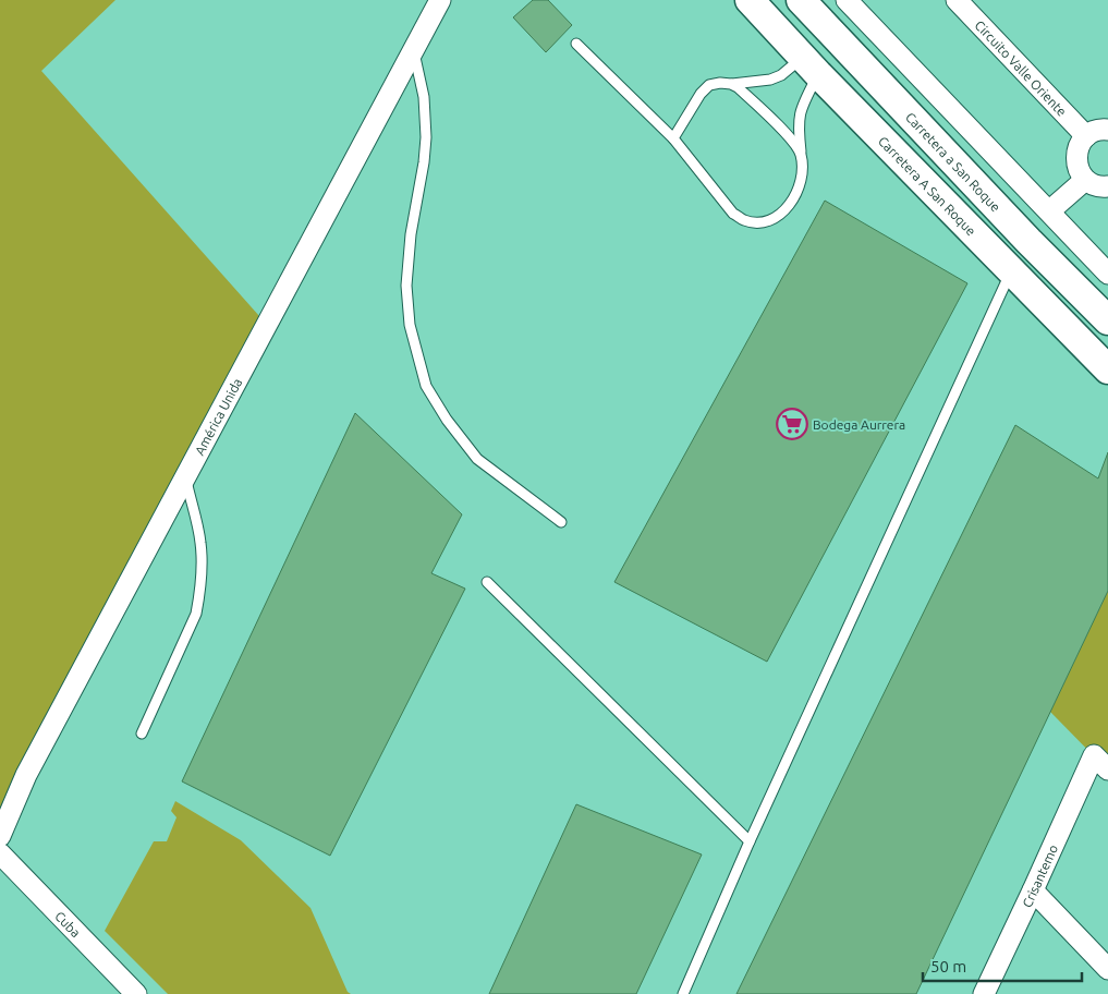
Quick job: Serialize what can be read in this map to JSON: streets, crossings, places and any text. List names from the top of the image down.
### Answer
{
  "streets": {
    "main road": ["Carretera a San Roque", "Carretera A San Roque"],
    "street": [
      "Circuito Valle Oriente",
      "América Unida",
      "Crisantemo",
      "Cuba"
    ]
  },
  "places": {
    "supermarket": ["Bodega Aurrera"]
  },
  "scale_bar": "50 m"
}
